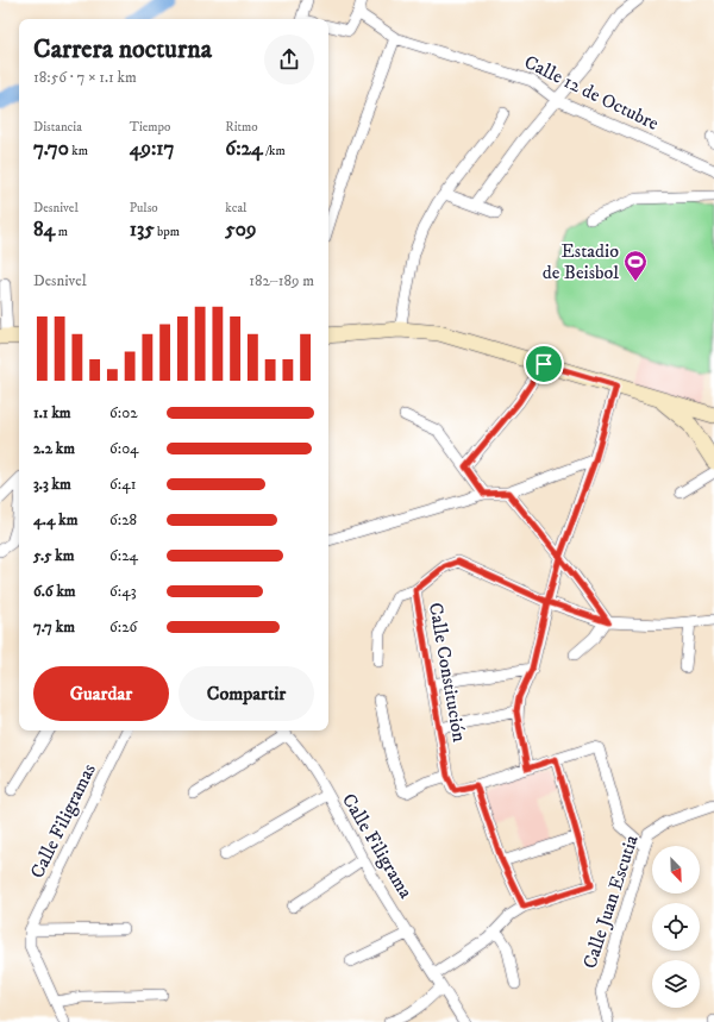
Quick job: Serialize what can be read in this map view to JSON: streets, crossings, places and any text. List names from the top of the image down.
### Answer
{
  "streets": {
    "street": [
      "Calle 12 de Octubre",
      "Calle Constitución",
      "Calle Filigramas",
      "Calle Filigrama",
      "Calle Juan Escutia"
    ]
  },
  "places": {
    "sports": ["Estadio de Beisbol"]
  },
  "north": "bottom right",
  "page": {
    "heading": ["Carrera nocturna", "18:56 · 7 × 1.1 km"],
    "stats": [
      ["Distancia", "7.70 km"],
      ["Tiempo", "49:17"],
      ["Ritmo", "6:24 /km"],
      ["Desnivel", "84 m"],
      ["Pulso", "135 bpm"],
      ["kcal", "509"]
    ],
    "chart": ["Desnivel", "182–189 m"],
    "list": [
      {
        "name": "1.1 km",
        "note": "6:02"
      },
      {
        "name": "2.2 km",
        "note": "6:04"
      },
      {
        "name": "3.3 km",
        "note": "6:41"
      },
      {
        "name": "4.4 km",
        "note": "6:28"
      },
      {
        "name": "5.5 km",
        "note": "6:24"
      },
      {
        "name": "6.6 km",
        "note": "6:43"
      },
      {
        "name": "7.7 km",
        "note": "6:26"
      }
    ],
    "buttons": ["Guardar", "Compartir"]
  }
}
